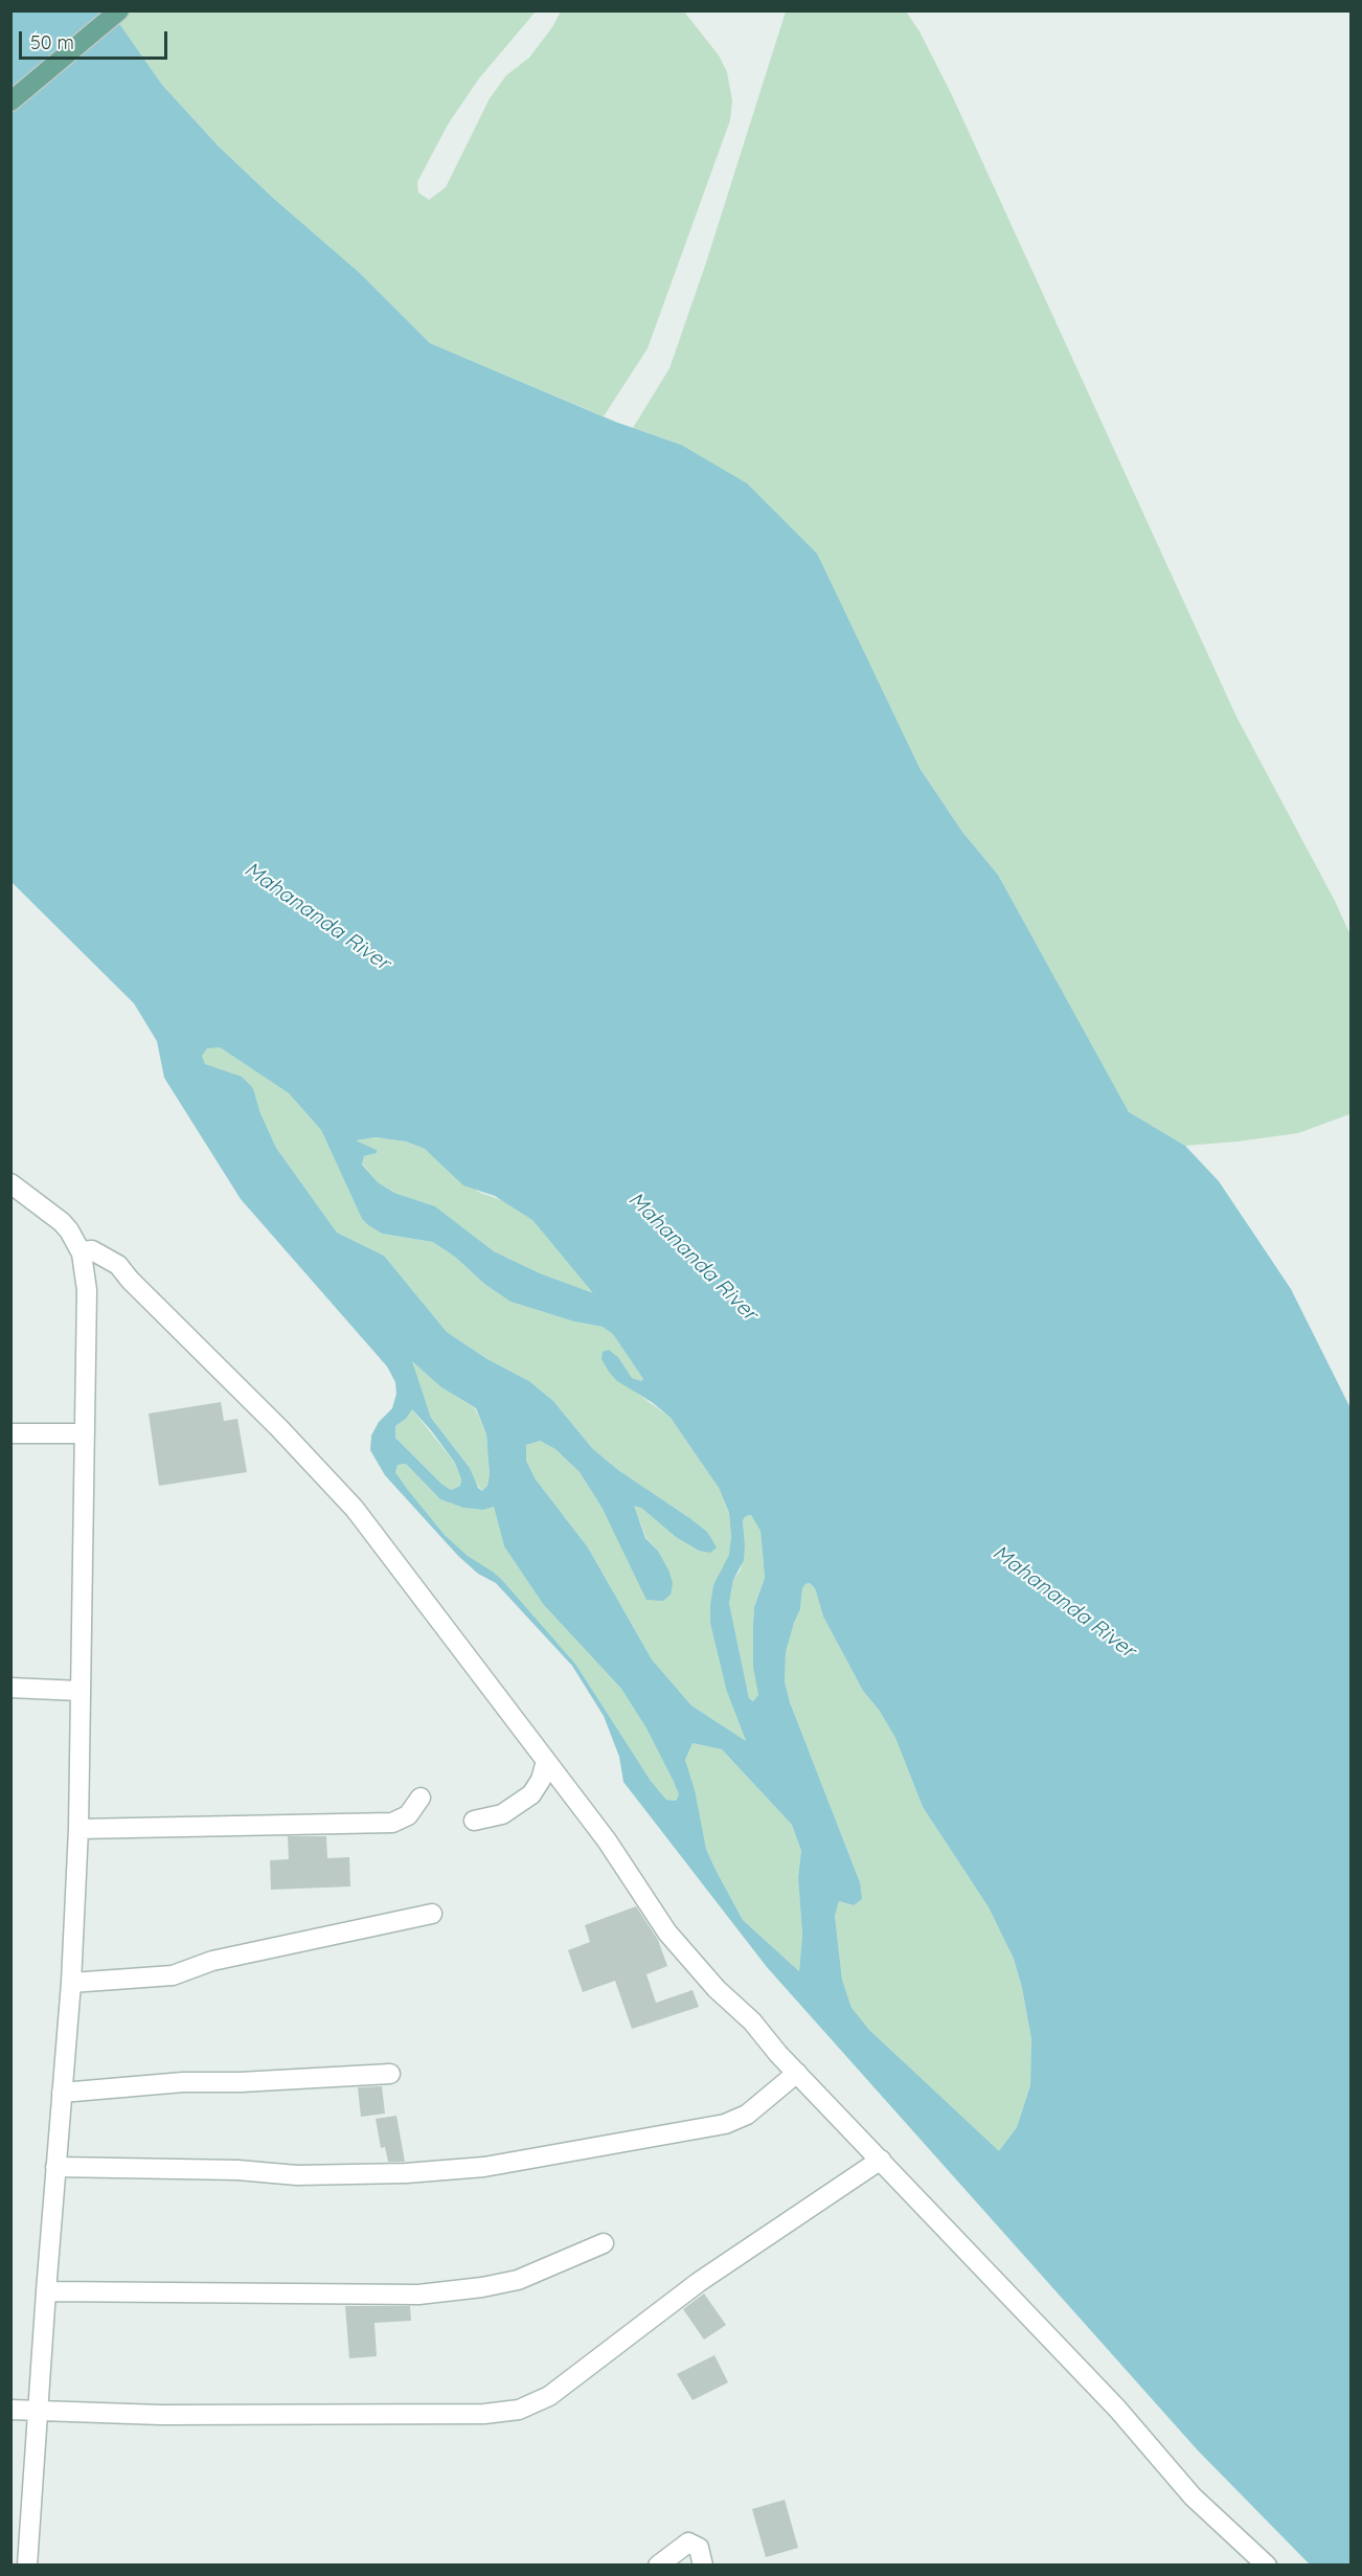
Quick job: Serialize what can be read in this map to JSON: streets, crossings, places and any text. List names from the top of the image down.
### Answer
{
  "water": ["Mahananda River"],
  "scale_bar": "50 m"
}
